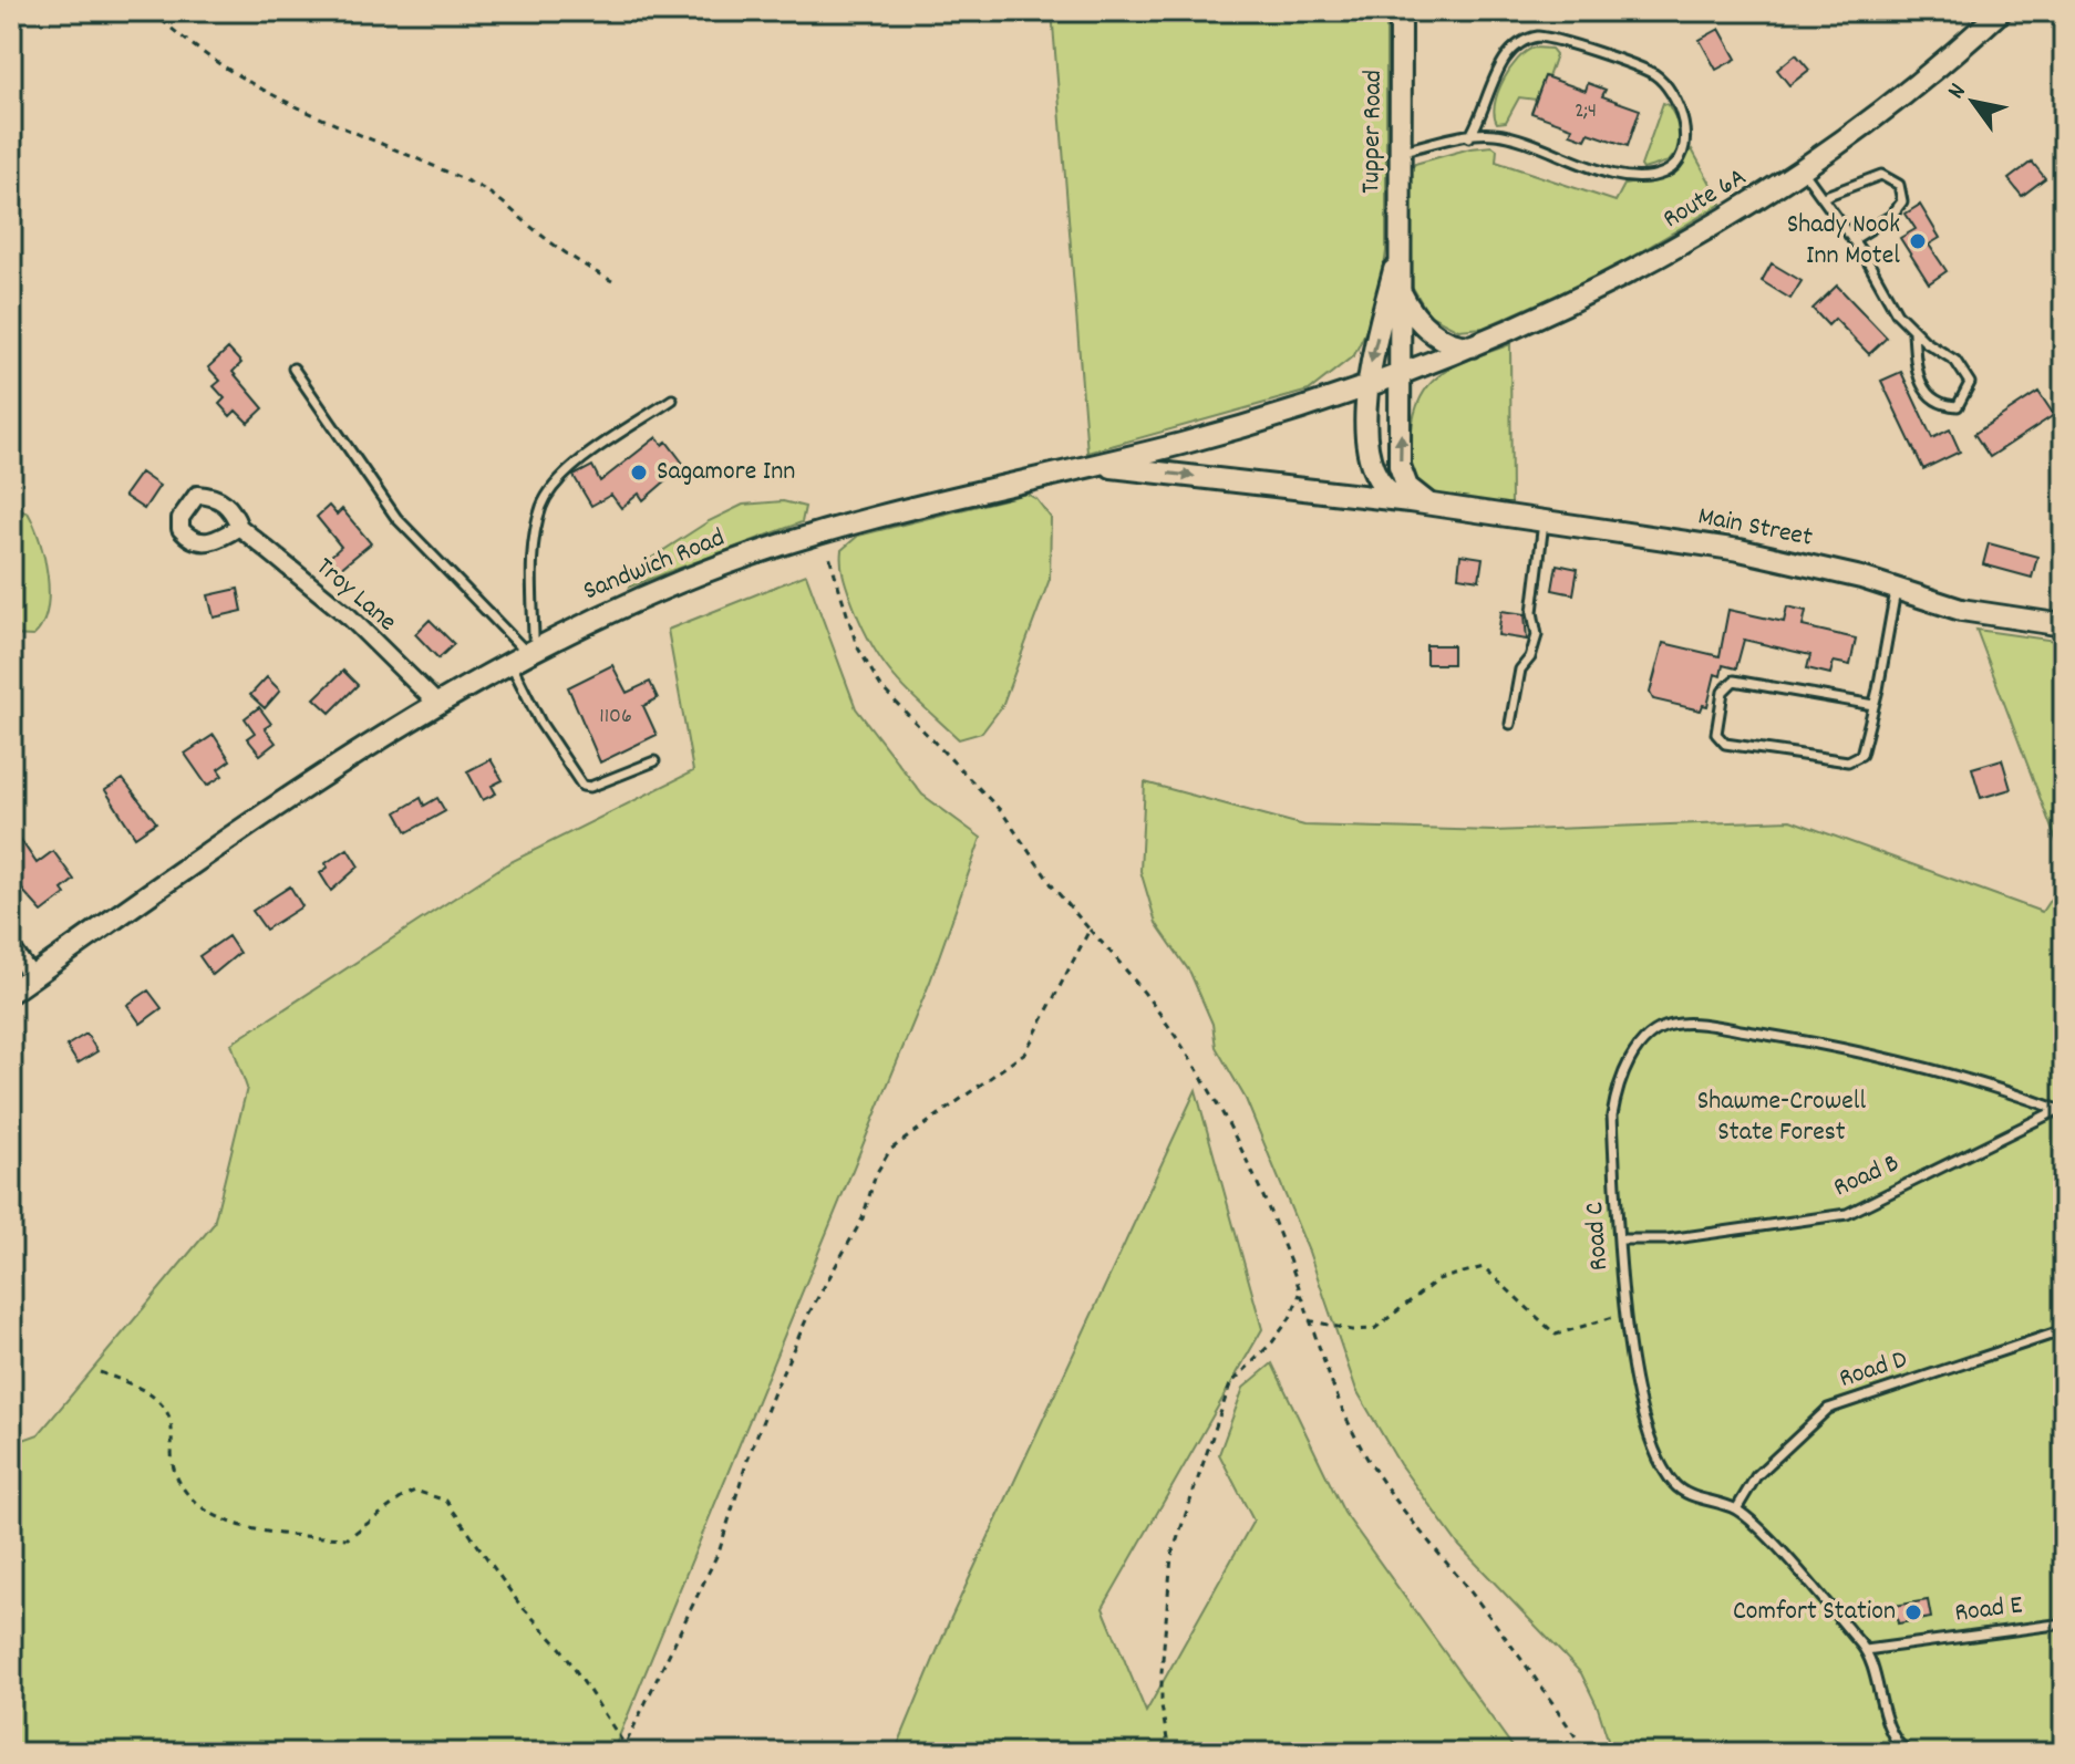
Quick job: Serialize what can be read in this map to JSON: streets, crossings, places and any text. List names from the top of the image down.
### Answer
{
  "streets": {
    "main road": [
      "Tupper Road",
      "Route 6A",
      "Main Street",
      "Sandwich Road"
    ],
    "street": ["Troy Lane"],
    "lane": [
      "Road B",
      "Road C",
      "Road D",
      "Road E"
    ]
  },
  "crossings": [
    ["Tupper Road", "Route 6A"],
    ["Tupper Road", "Sandwich Road"],
    ["Route 6A", "Sandwich Road"],
    ["Main Street", "Sandwich Road"],
    ["Sandwich Road", "Troy Lane"],
    ["Road B", "Road C"],
    ["Road C", "Road D"],
    ["Road C", "Road E"]
  ],
  "parks": ["Shawme-Crowell State Forest"],
  "places": ["Shady Nook Inn Motel", "Sagamore Inn", "Comfort Station"],
  "house_numbers": ["2;4", "1106"],
  "north": "top left"
}
